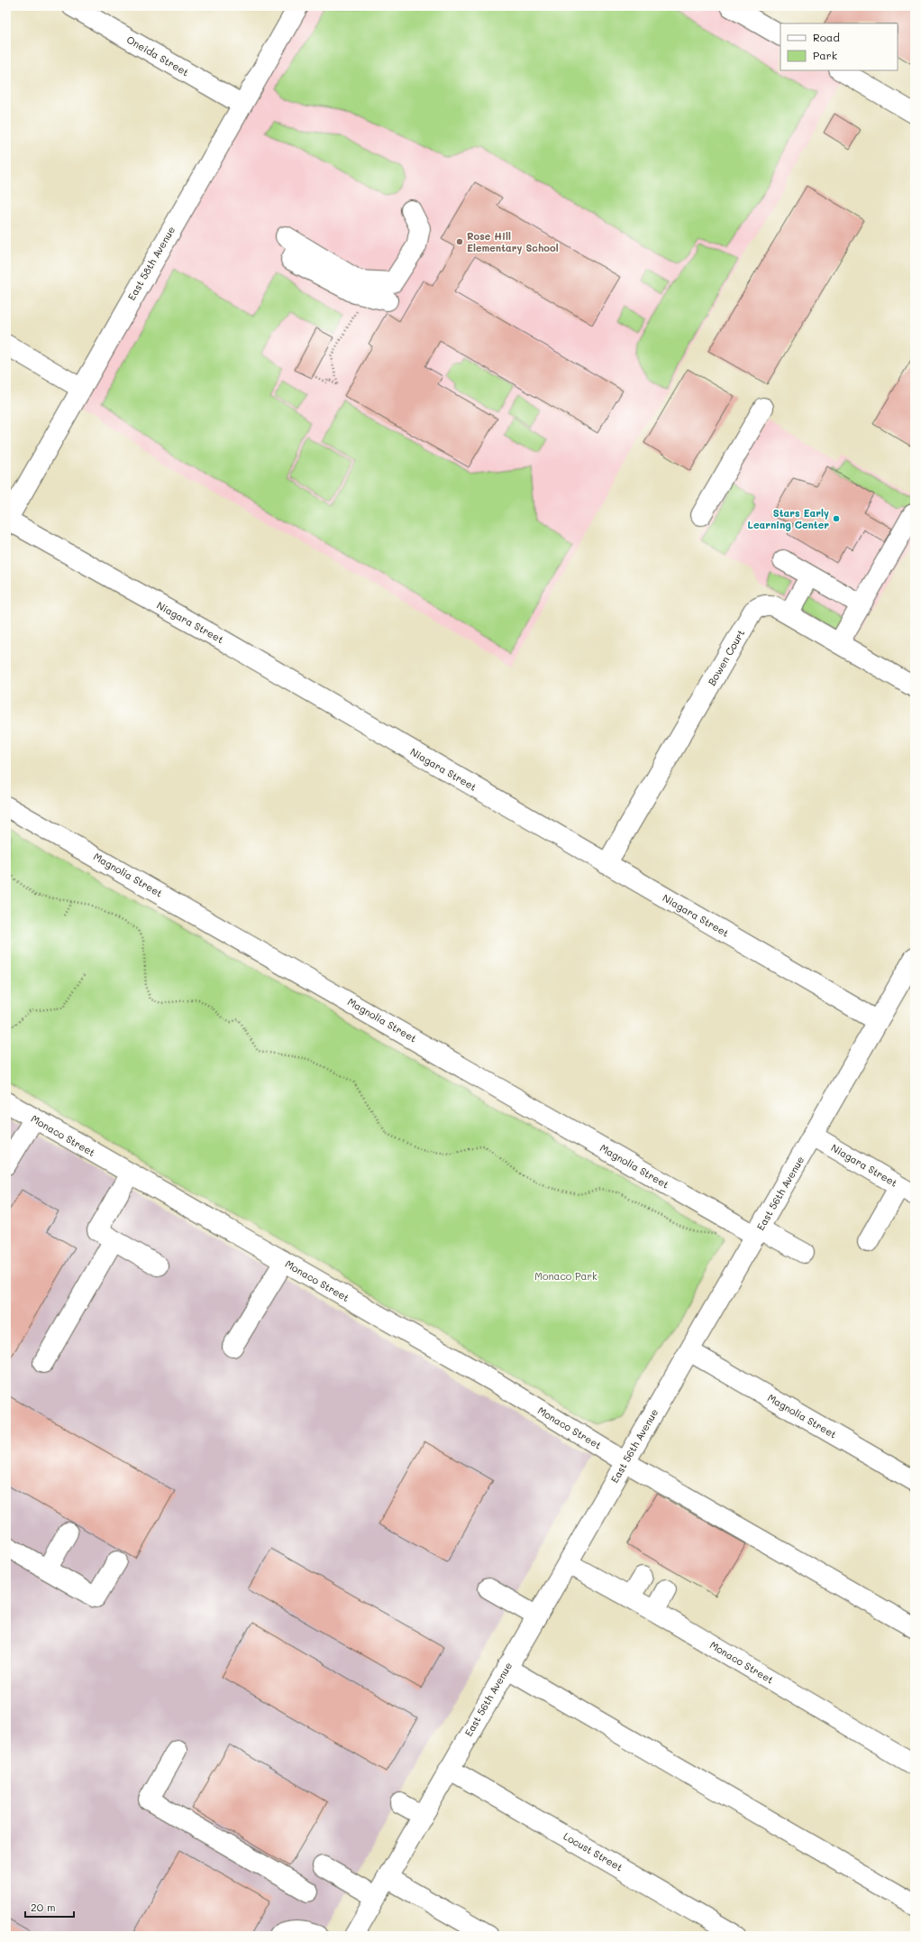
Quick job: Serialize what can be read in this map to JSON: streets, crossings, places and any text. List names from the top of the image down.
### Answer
{
  "streets": {
    "street": [
      "Oneida Street",
      "East 58th Avenue",
      "Niagara Street",
      "Bowen Court",
      "Magnolia Street",
      "Monaco Street",
      "East 56th Avenue",
      "Locust Street"
    ]
  },
  "crossings": [
    ["Oneida Street", "East 58th Avenue"],
    ["East 58th Avenue", "Niagara Street"],
    ["Niagara Street", "Bowen Court"],
    ["Niagara Street", "East 56th Avenue"],
    ["Magnolia Street", "East 56th Avenue"],
    ["Monaco Street", "East 56th Avenue"],
    ["East 56th Avenue", "Locust Street"]
  ],
  "parks": ["Monaco Park"],
  "places": ["Rose Hill Elementary School", "Stars Early Learning Center"],
  "legend": ["Road", "Park"],
  "scale_bar": "20 m"
}
